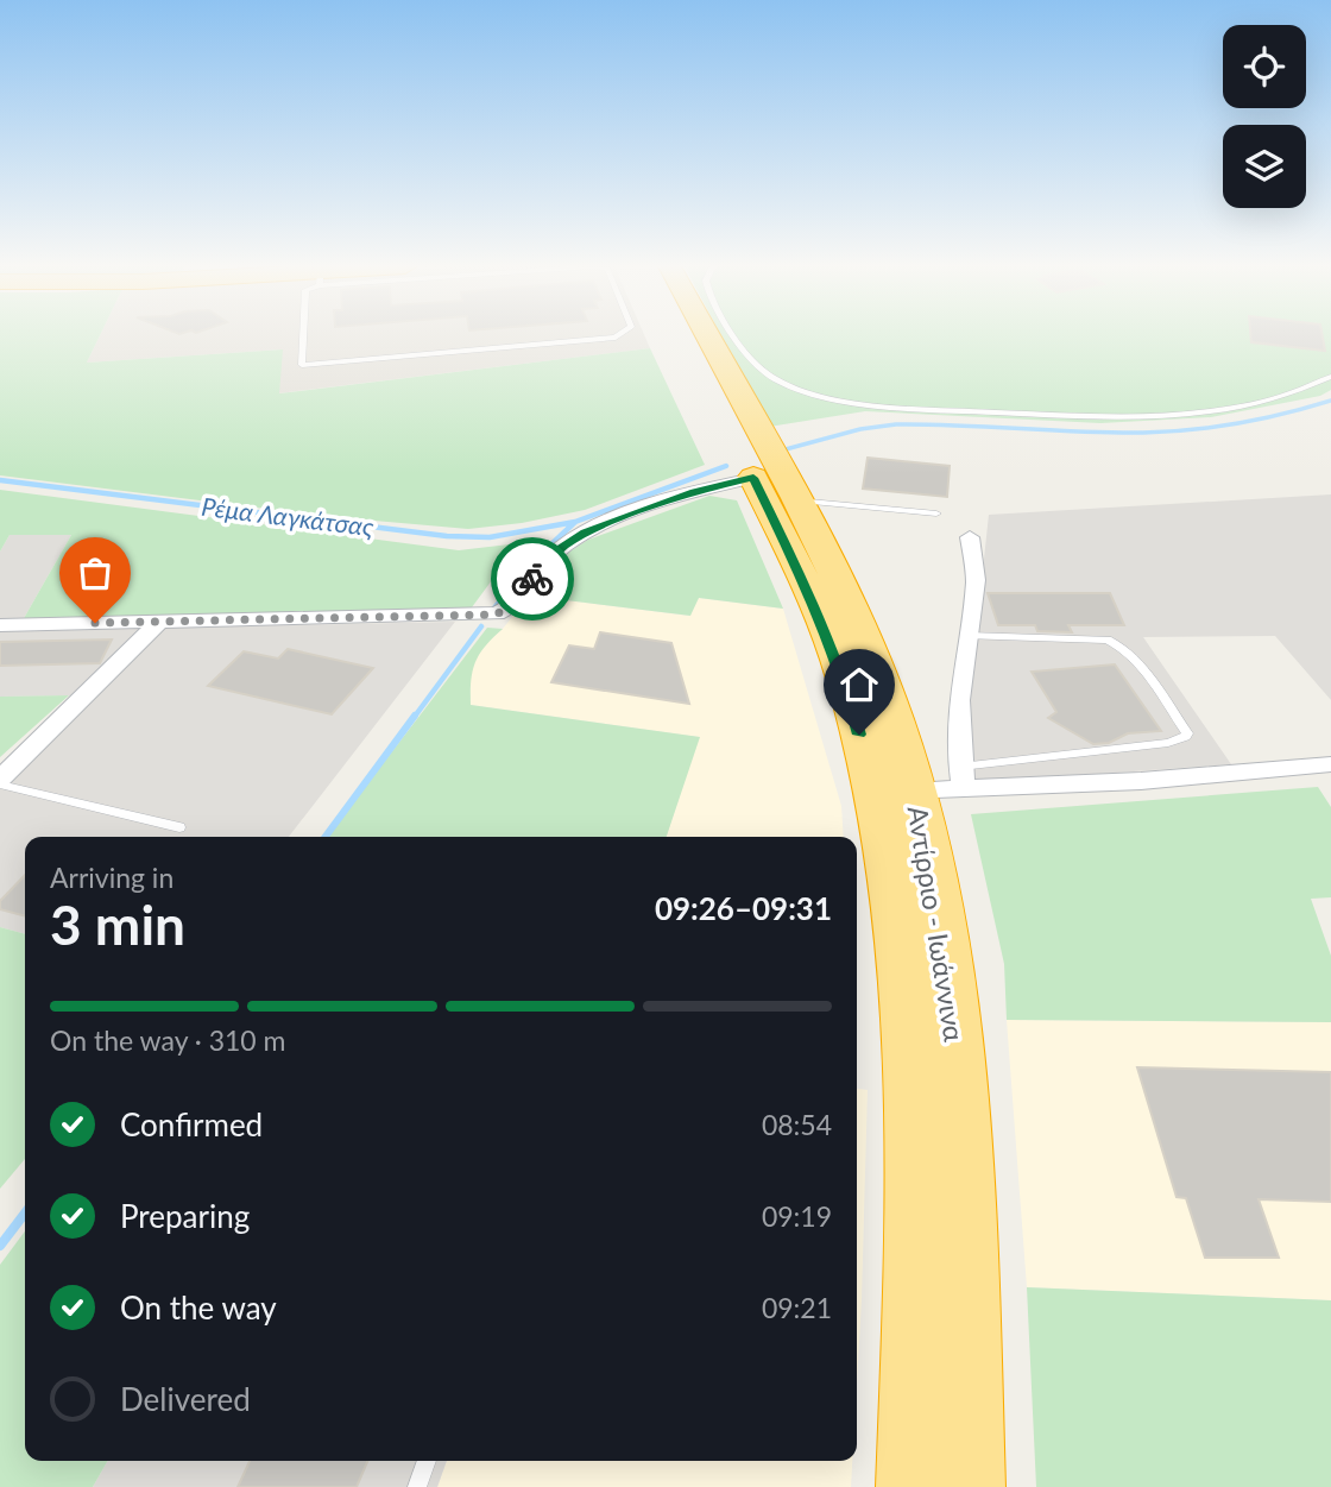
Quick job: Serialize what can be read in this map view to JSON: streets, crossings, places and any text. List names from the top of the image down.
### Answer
{
  "streets": {
    "highway": ["Αντίρριο - Ιωάννινα"]
  },
  "water": ["Ρέμα Λαγκάτσας"],
  "page": {
    "heading": ["3 min", "Arriving in", "09:26–09:31"],
    "bar": "On the way · 310 m",
    "list": [
      ["Confirmed", "08:54"],
      ["Preparing", "09:19"],
      ["On the way", "09:21"],
      "Delivered"
    ]
  }
}
